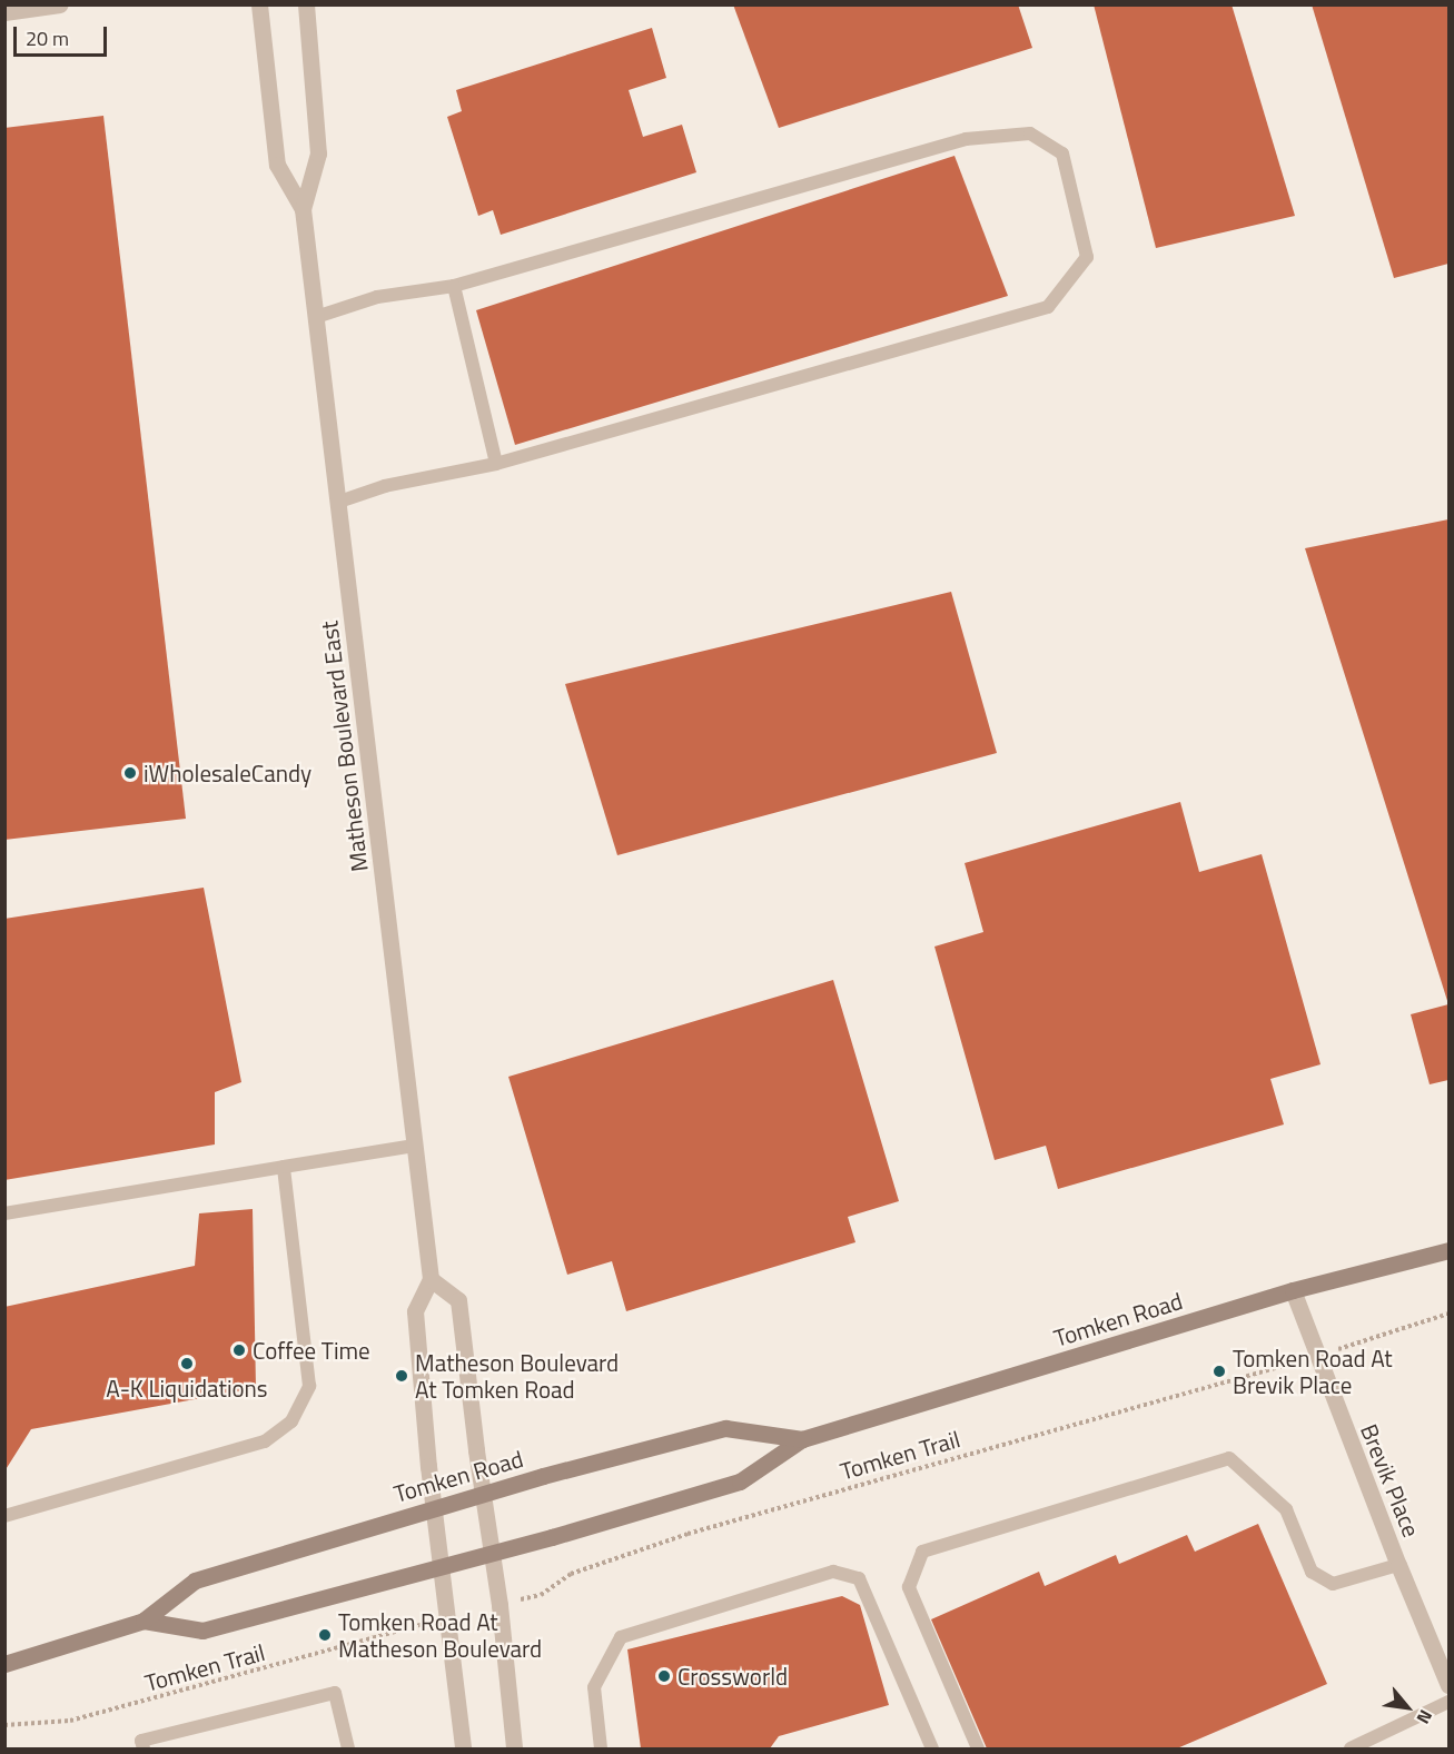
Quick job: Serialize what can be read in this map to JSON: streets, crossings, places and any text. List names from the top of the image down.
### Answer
{
  "streets": {
    "main road": ["Tomken Road"],
    "street": ["Matheson Boulevard East", "Brevik Place"],
    "path": ["Tomken Trail"]
  },
  "crossings": [
    ["Tomken Road", "Brevik Place"]
  ],
  "places": [
    "iWholesaleCandy",
    "Coffee Time",
    "A-K Liquidations",
    "Tomken Road At Brevik Place",
    "Matheson Boulevard At Tomken Road",
    "Tomken Road At Matheson Boulevard",
    "Crossworld"
  ],
  "scale_bar": "20 m",
  "north": "bottom right"
}
